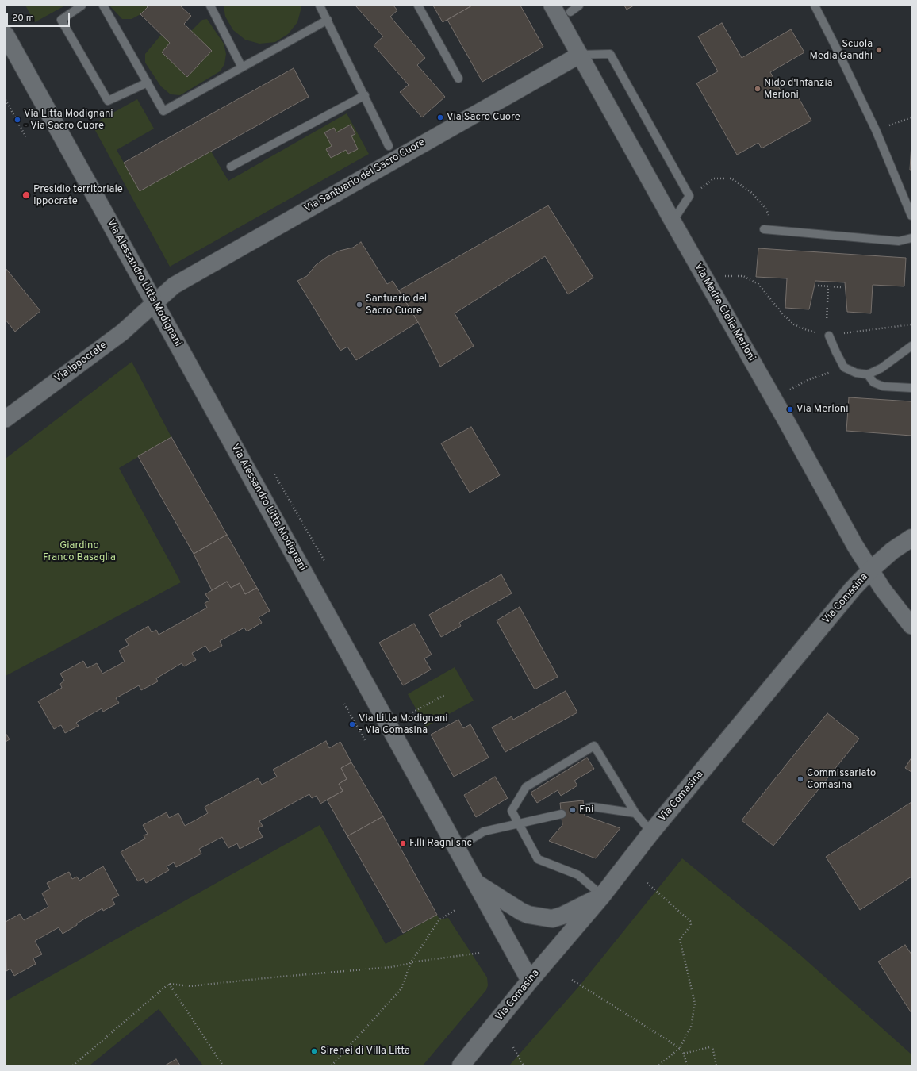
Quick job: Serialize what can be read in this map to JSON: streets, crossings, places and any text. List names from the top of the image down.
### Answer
{
  "streets": {
    "street": [
      "Via Santuario del Sacro Cuore",
      "Via Alessandro Litta Modignani",
      "Via Madre Clelia Merloni",
      "Via Ippocrate",
      "Via Comasina"
    ]
  },
  "crossings": [
    ["Via Santuario del Sacro Cuore", "Via Alessandro Litta Modignani"],
    ["Via Santuario del Sacro Cuore", "Via Madre Clelia Merloni"],
    ["Via Santuario del Sacro Cuore", "Via Ippocrate"],
    ["Via Alessandro Litta Modignani", "Via Ippocrate"],
    ["Via Alessandro Litta Modignani", "Via Comasina"],
    ["Via Madre Clelia Merloni", "Via Comasina"]
  ],
  "parks": ["Giardino Franco Basaglia"],
  "places": [
    "Scuola Media Gandhi",
    "Nido d'Infanzia Merloni",
    "Via Sacro Cuore",
    "Via Litta Modignani - Via Sacro Cuore",
    "Presidio territoriale Ippocrate",
    "Santuario del Sacro Cuore",
    "Via Merloni",
    "Via Litta Modignani - Via Comasina",
    "Commissariato Comasina",
    "Eni",
    "F.lli Ragni snc",
    "Sirenei di Villa Litta"
  ],
  "scale_bar": "20 m"
}
